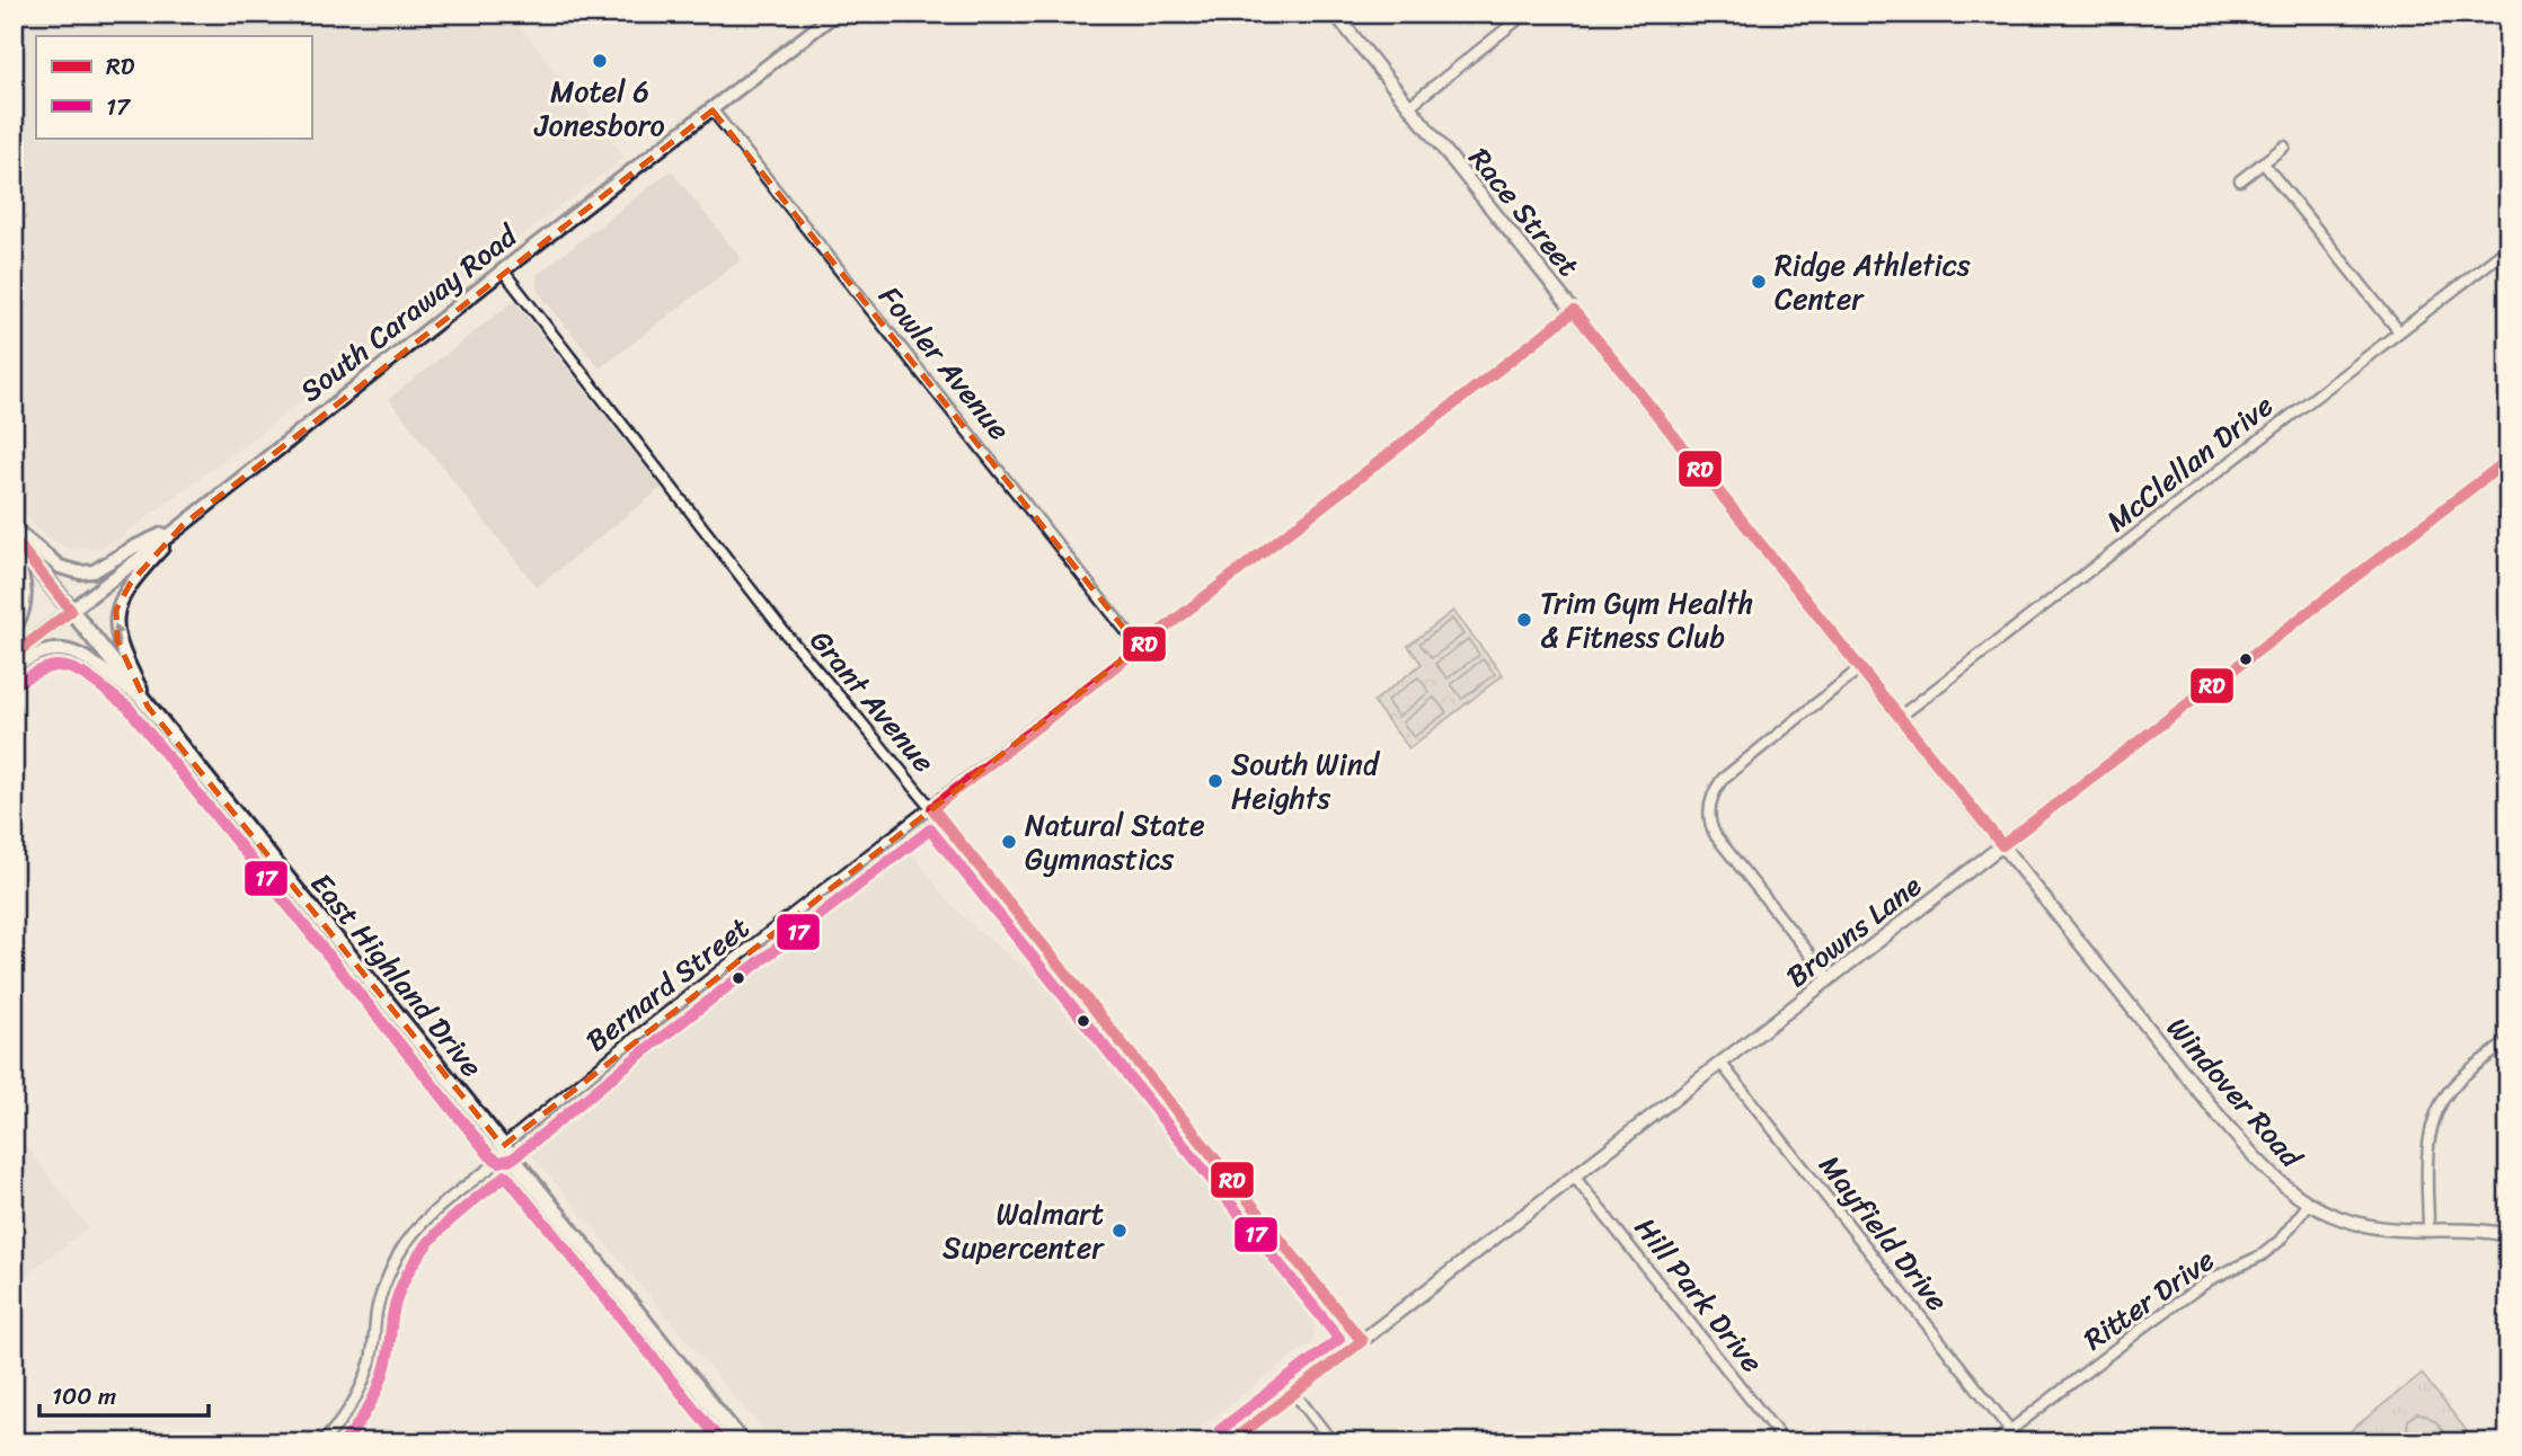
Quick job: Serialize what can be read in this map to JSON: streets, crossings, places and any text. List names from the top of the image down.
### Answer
{
  "streets": {
    "main road": ["South Caraway Road", "East Highland Drive"],
    "street": [
      "Race Street",
      "Fowler Avenue",
      "McClellan Drive",
      "Grant Avenue",
      "Browns Lane",
      "Bernard Street",
      "Windover Road",
      "Mayfield Drive",
      "Hill Park Drive",
      "Ritter Drive"
    ]
  },
  "crossings": [
    ["Race Street", "McClellan Drive"],
    ["Race Street", "Browns Lane"],
    ["Race Street", "Bernard Street"],
    ["Race Street", "Windover Road"],
    ["South Caraway Road", "Fowler Avenue"],
    ["South Caraway Road", "Grant Avenue"],
    ["South Caraway Road", "East Highland Drive"],
    ["Fowler Avenue", "Bernard Street"],
    ["Grant Avenue", "Browns Lane"],
    ["Grant Avenue", "Bernard Street"],
    ["Browns Lane", "Windover Road"],
    ["Browns Lane", "Mayfield Drive"],
    ["Browns Lane", "Hill Park Drive"],
    ["East Highland Drive", "Bernard Street"],
    ["Windover Road", "Ritter Drive"],
    ["Mayfield Drive", "Ritter Drive"]
  ],
  "places": [
    "Motel 6 Jonesboro",
    "Ridge Athletics Center",
    "Trim Gym Health & Fitness Club",
    "South Wind Heights",
    "Natural State Gymnastics",
    "Walmart Supercenter"
  ],
  "lines": ["transit line RD", "transit line 17"],
  "legend": ["RD", "17"],
  "scale_bar": "100 m"
}
